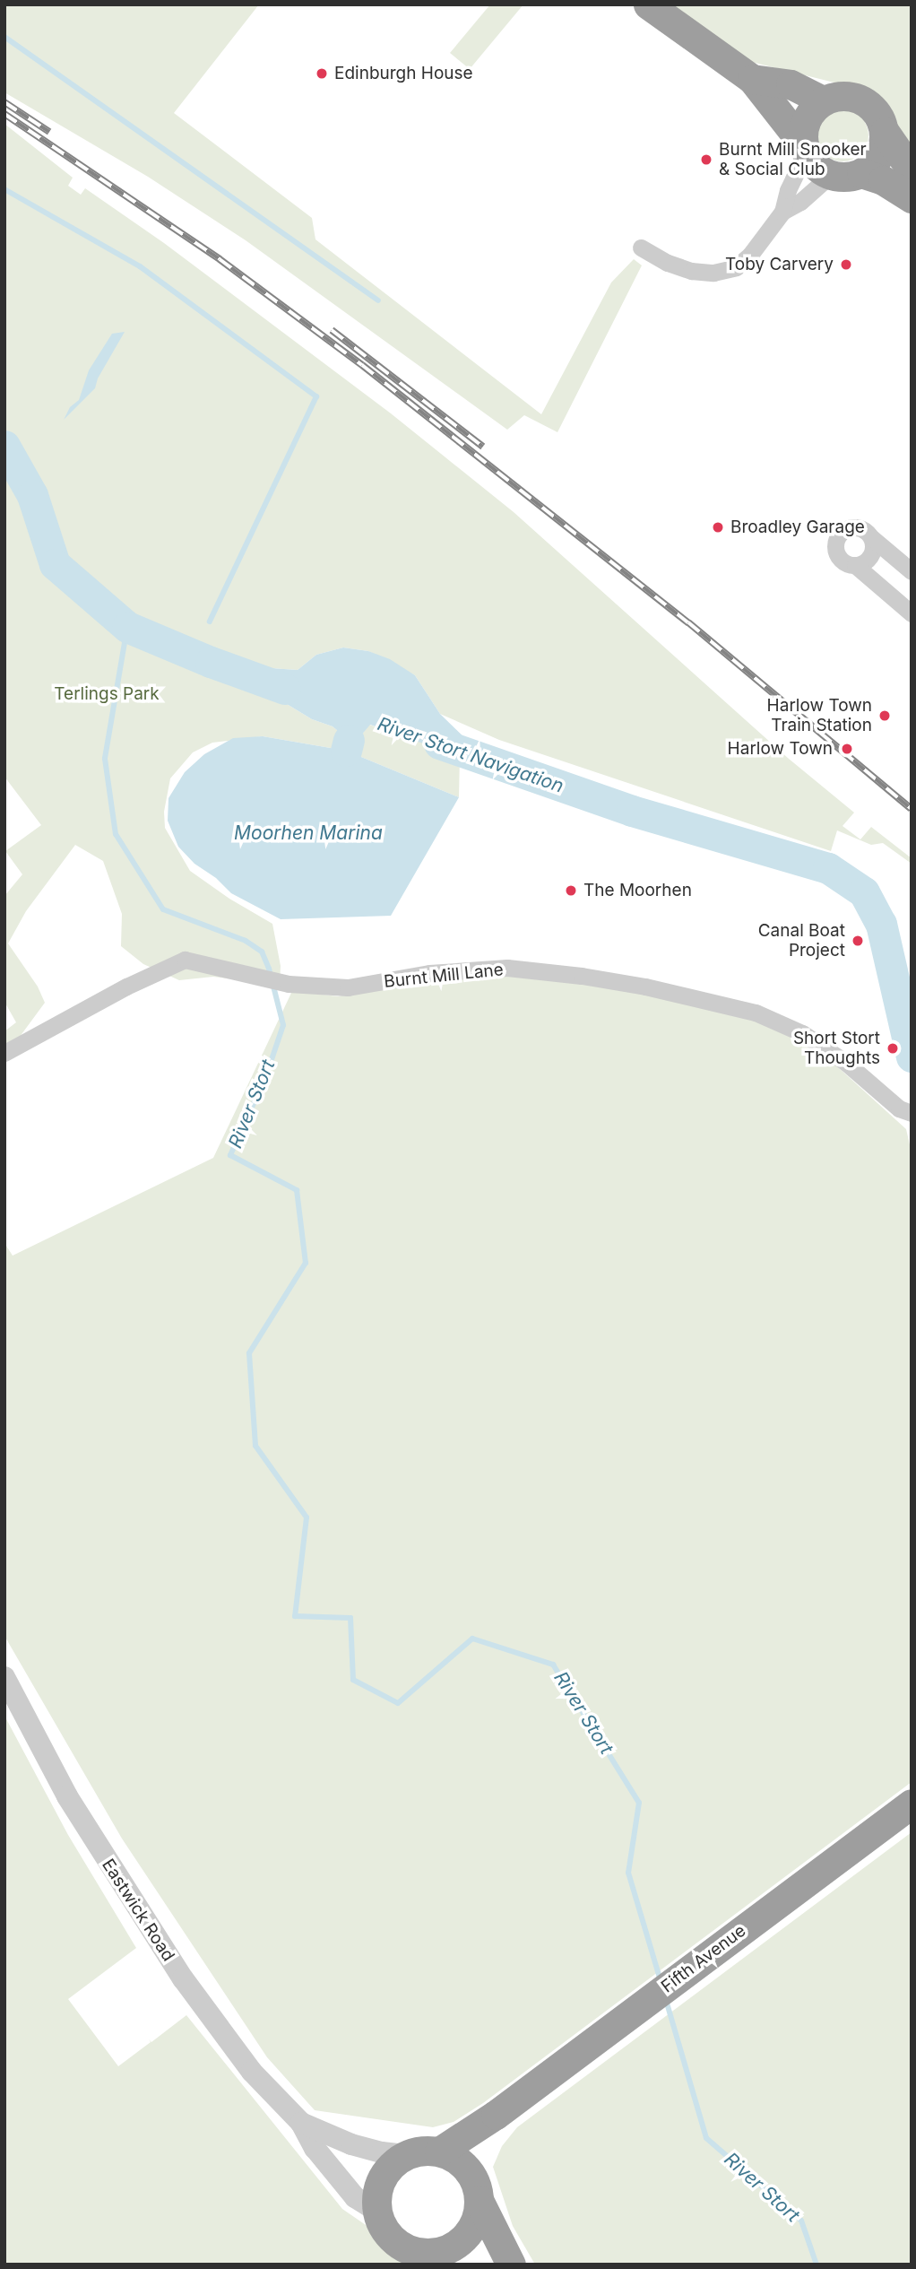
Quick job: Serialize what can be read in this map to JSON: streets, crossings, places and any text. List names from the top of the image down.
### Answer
{
  "streets": {
    "highway": ["Fifth Avenue"],
    "street": ["Burnt Mill Lane", "Eastwick Road"]
  },
  "crossings": [
    ["Eastwick Road", "Fifth Avenue"]
  ],
  "water": ["River Stort Navigation", "Moorhen Marina", "River Stort"],
  "parks": ["Terlings Park"],
  "places": [
    "Edinburgh House",
    "Burnt Mill Snooker & Social Club",
    "Toby Carvery",
    "Broadley Garage",
    "Harlow Town Train Station",
    "Harlow Town",
    "The Moorhen",
    "Canal Boat Project",
    "Short Stort Thoughts"
  ]
}
